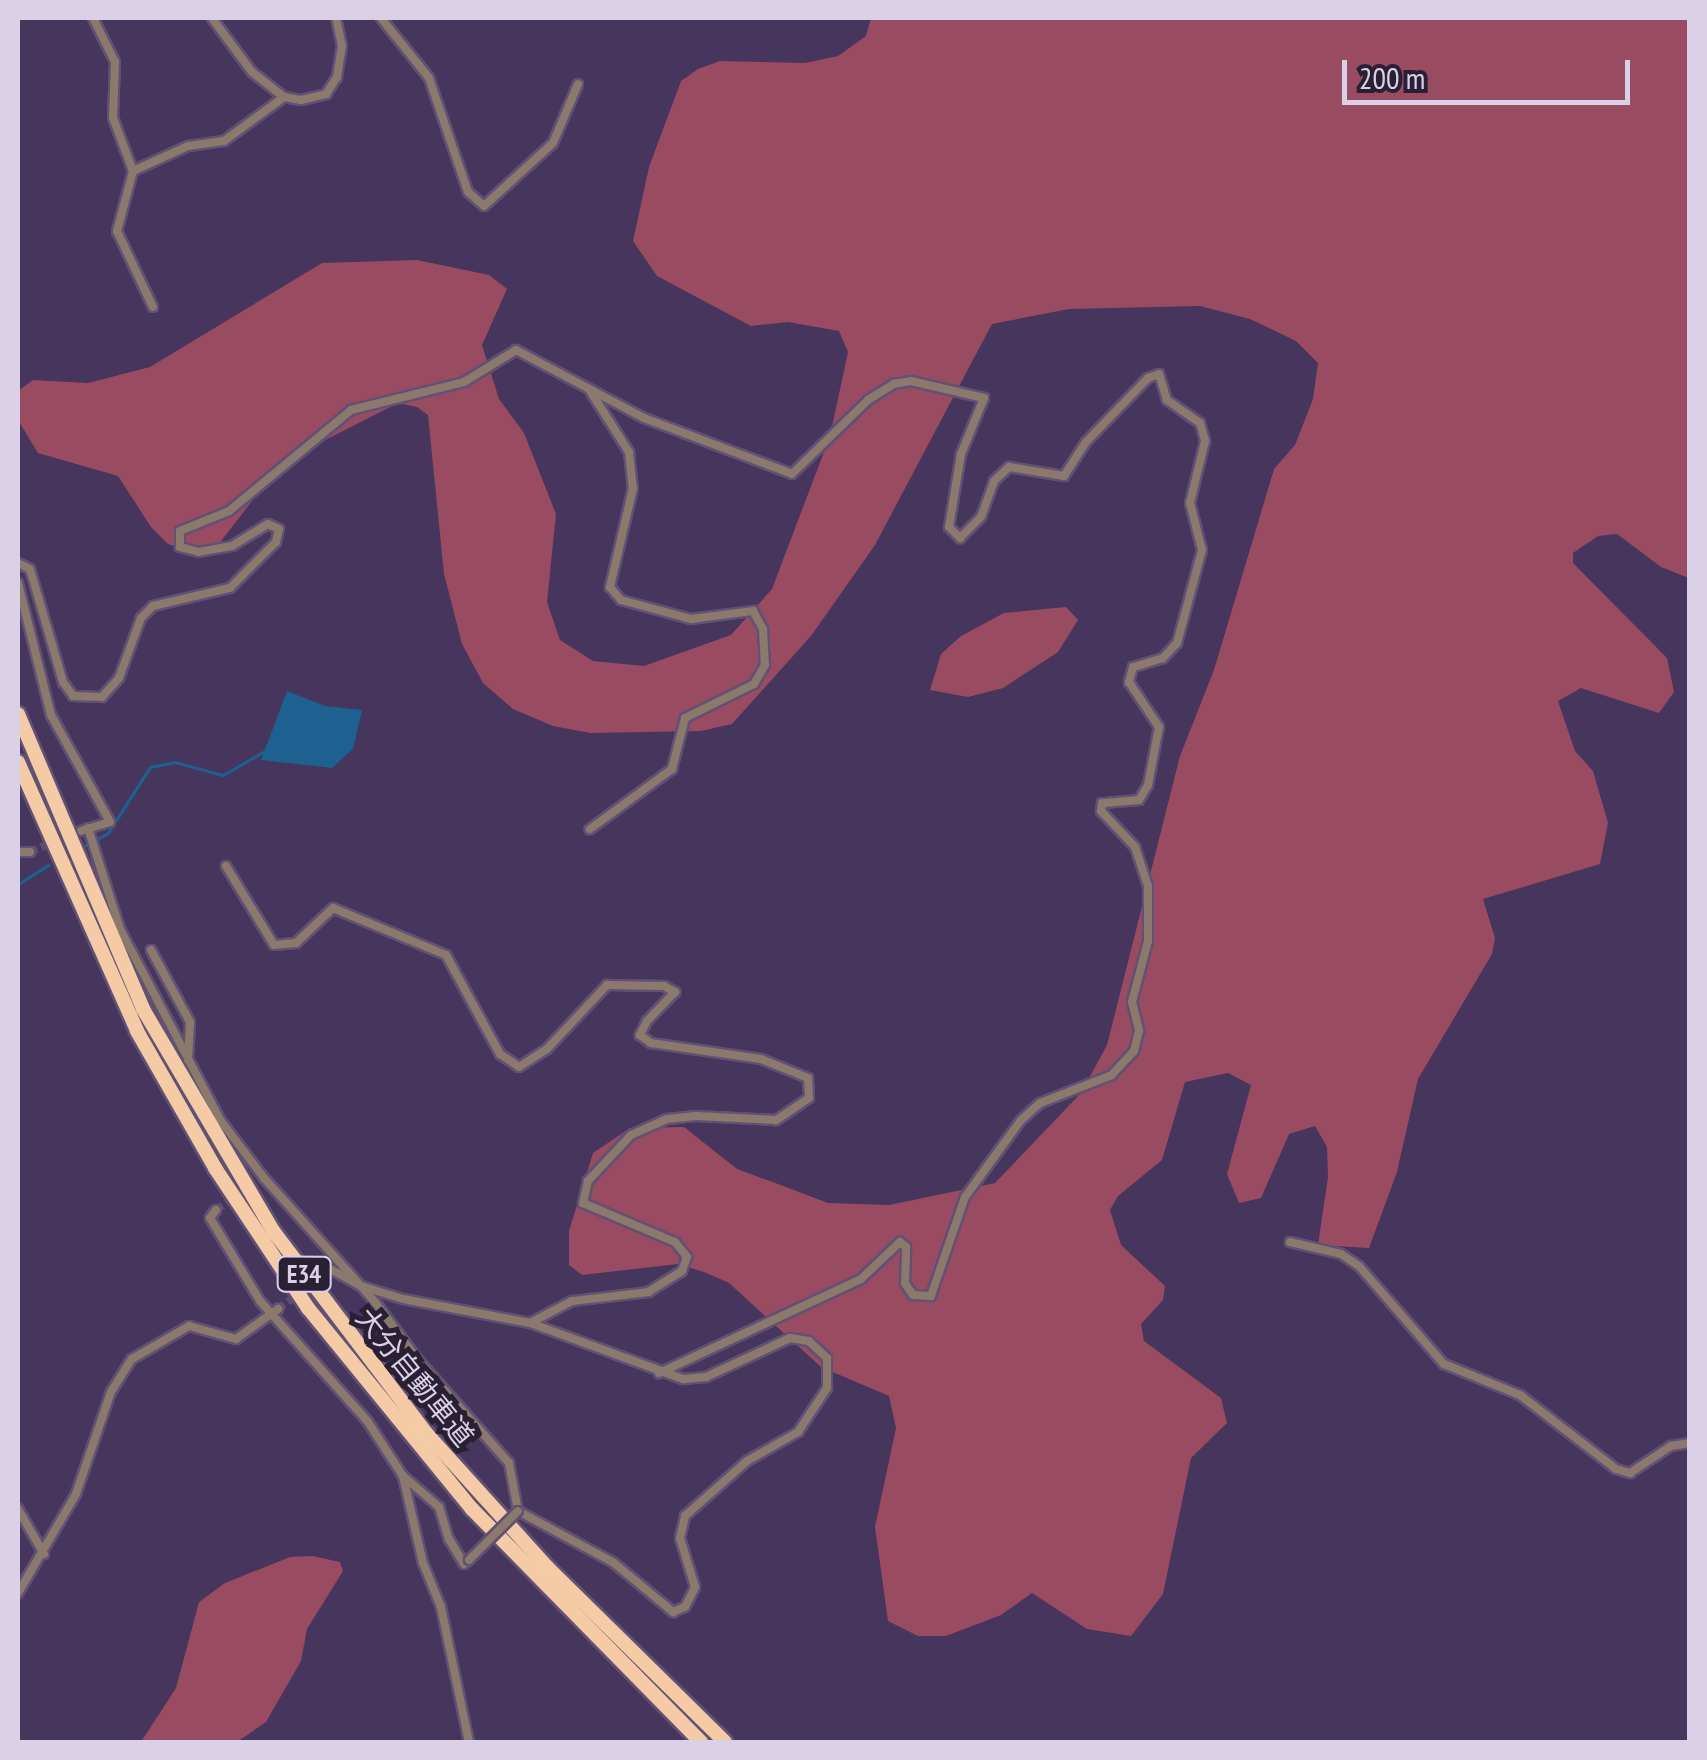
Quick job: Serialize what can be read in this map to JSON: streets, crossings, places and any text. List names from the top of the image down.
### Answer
{
  "streets": {
    "highway": ["E34", "大分自動車道"]
  },
  "scale_bar": "200 m"
}
